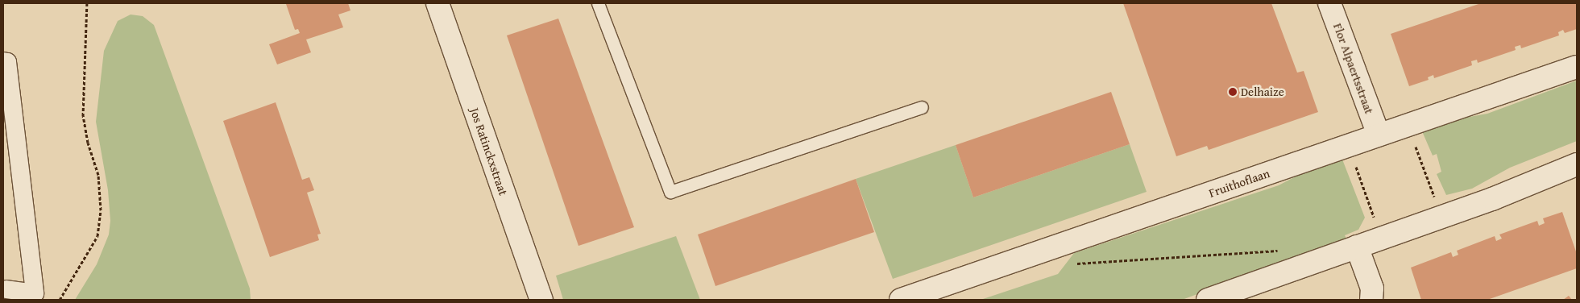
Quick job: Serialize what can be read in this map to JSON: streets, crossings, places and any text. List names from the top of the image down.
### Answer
{
  "streets": {
    "street": ["Flor Alpaertsstraat", "Jos Ratinckxstraat", "Fruithoflaan"]
  },
  "crossings": [
    ["Flor Alpaertsstraat", "Fruithoflaan"]
  ],
  "places": ["Delhaize"]
}
